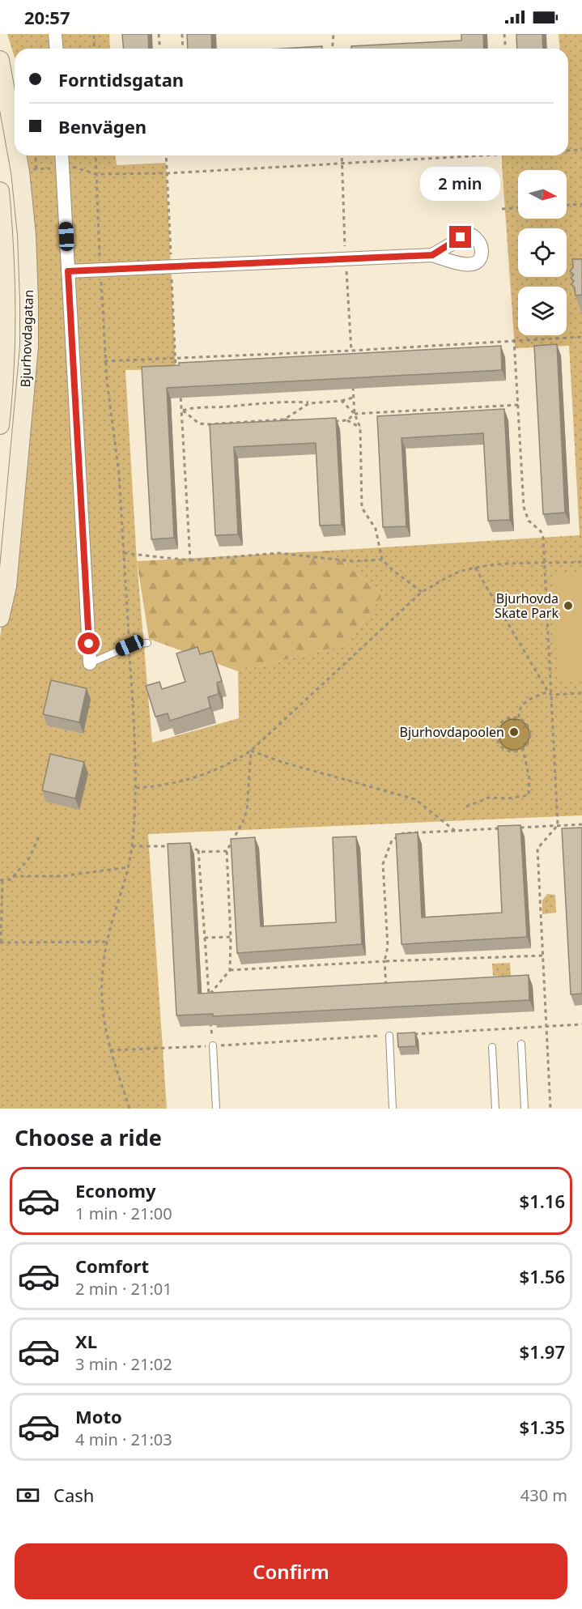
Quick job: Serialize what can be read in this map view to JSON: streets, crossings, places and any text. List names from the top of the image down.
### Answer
{
  "streets": {
    "main road": ["Bjurhovdagatan"]
  },
  "places": ["Bjurhovda Skate Park", "Bjurhovdapoolen"],
  "north": "right",
  "page": {
    "status": "20:57",
    "banner": ["Forntidsgatan", "Benvägen"],
    "bubble": "2 min",
    "heading": "Choose a ride",
    "list": [
      {
        "name": "Economy",
        "note": "1 min · 21:00",
        "value": "$1.16"
      },
      {
        "name": "Comfort",
        "note": "2 min · 21:01",
        "value": "$1.56"
      },
      {
        "name": "XL",
        "note": "3 min · 21:02",
        "value": "$1.97"
      },
      {
        "name": "Moto",
        "note": "4 min · 21:03",
        "value": "$1.35"
      }
    ],
    "pay": ["Cash", "430 m"],
    "buttons": "Confirm"
  }
}
